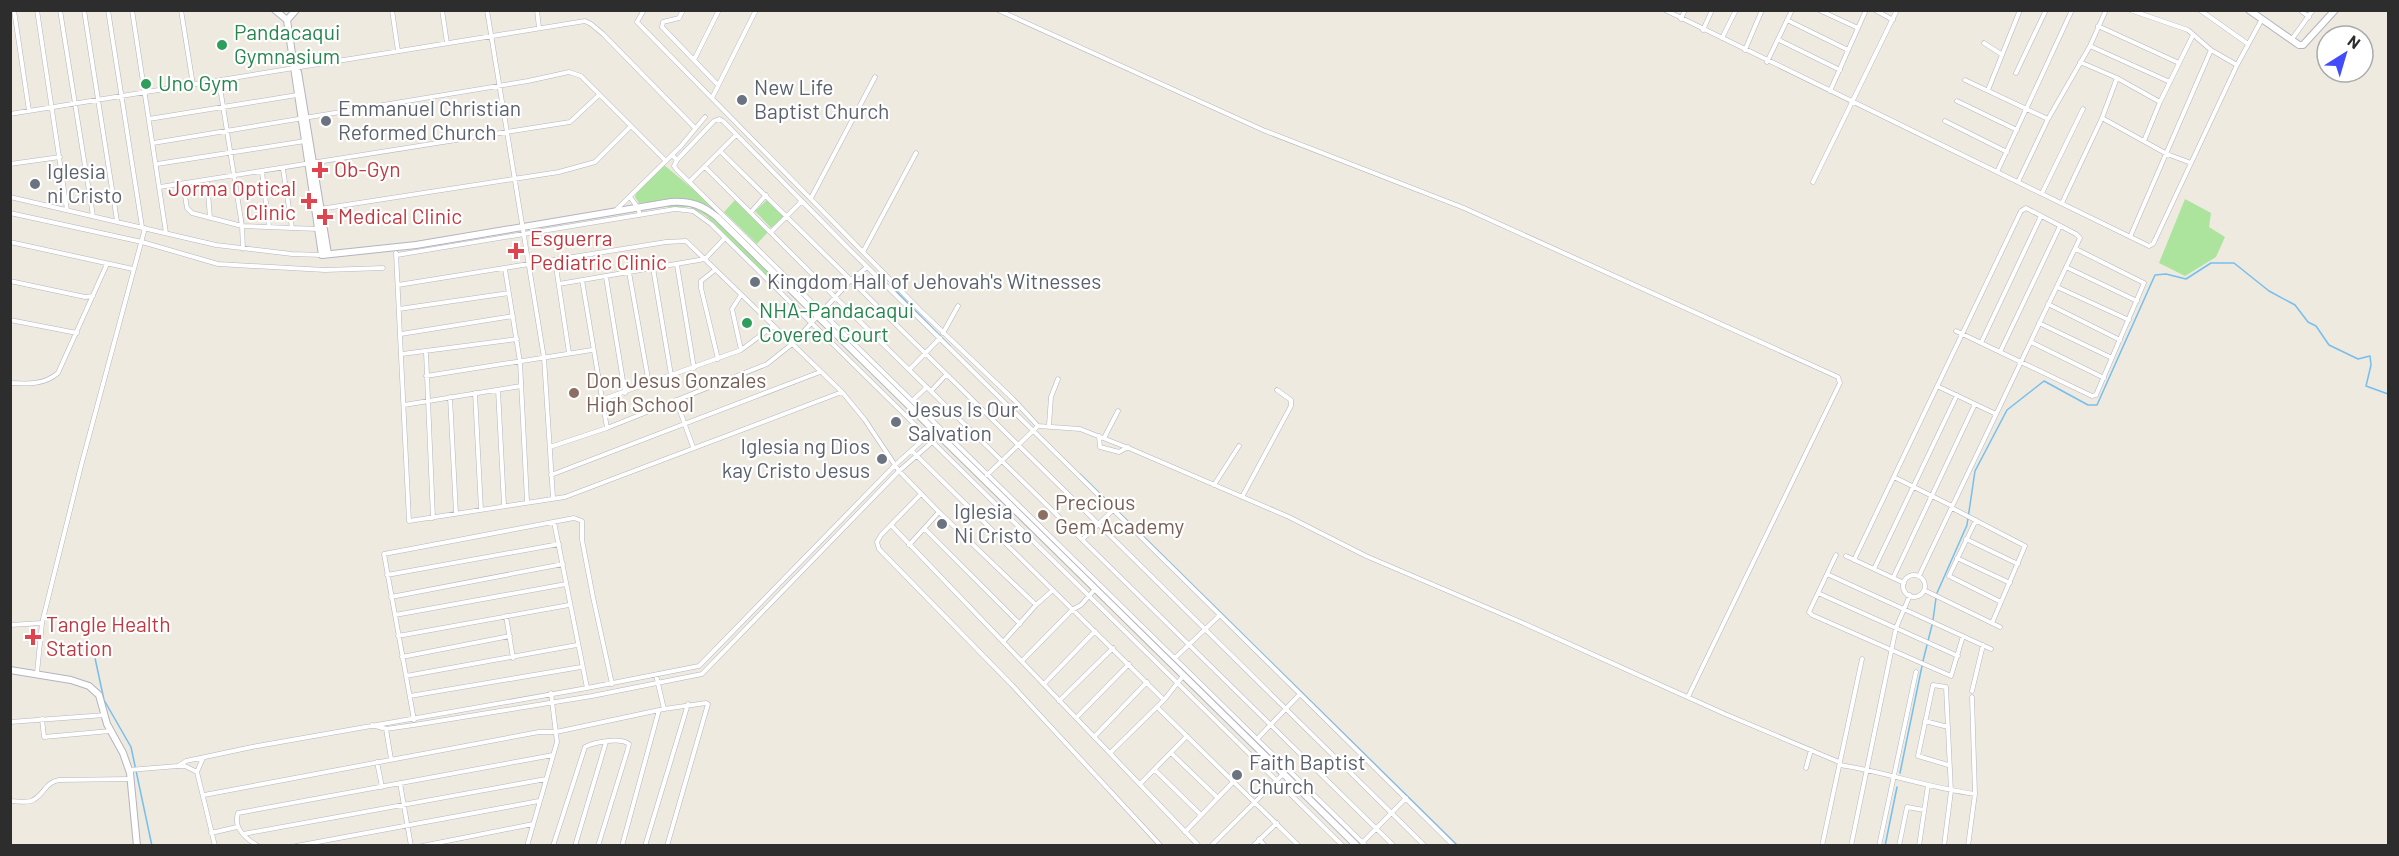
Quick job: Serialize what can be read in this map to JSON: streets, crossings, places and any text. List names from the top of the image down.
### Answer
{
  "places": {
    "other": [
      "Pandacaqui Gymnasium",
      "Uno Gym",
      "New Life Baptist Church",
      "Emmanuel Christian Reformed Church",
      "Iglesia ni Cristo",
      "Kingdom Hall of Jehovah's Witnesses",
      "NHA-Pandacaqui Covered Court",
      "Don Jesus Gonzales High School",
      "Jesus Is Our Salvation",
      "Iglesia ng Dios kay Cristo Jesus",
      "Precious Gem Academy",
      "Iglesia Ni Cristo",
      "Faith Baptist Church"
    ],
    "health": [
      "Ob-Gyn",
      "Jorma Optical Clinic",
      "Medical Clinic",
      "Esguerra Pediatric Clinic",
      "Tangle Health Station"
    ]
  },
  "north": "top right"
}
